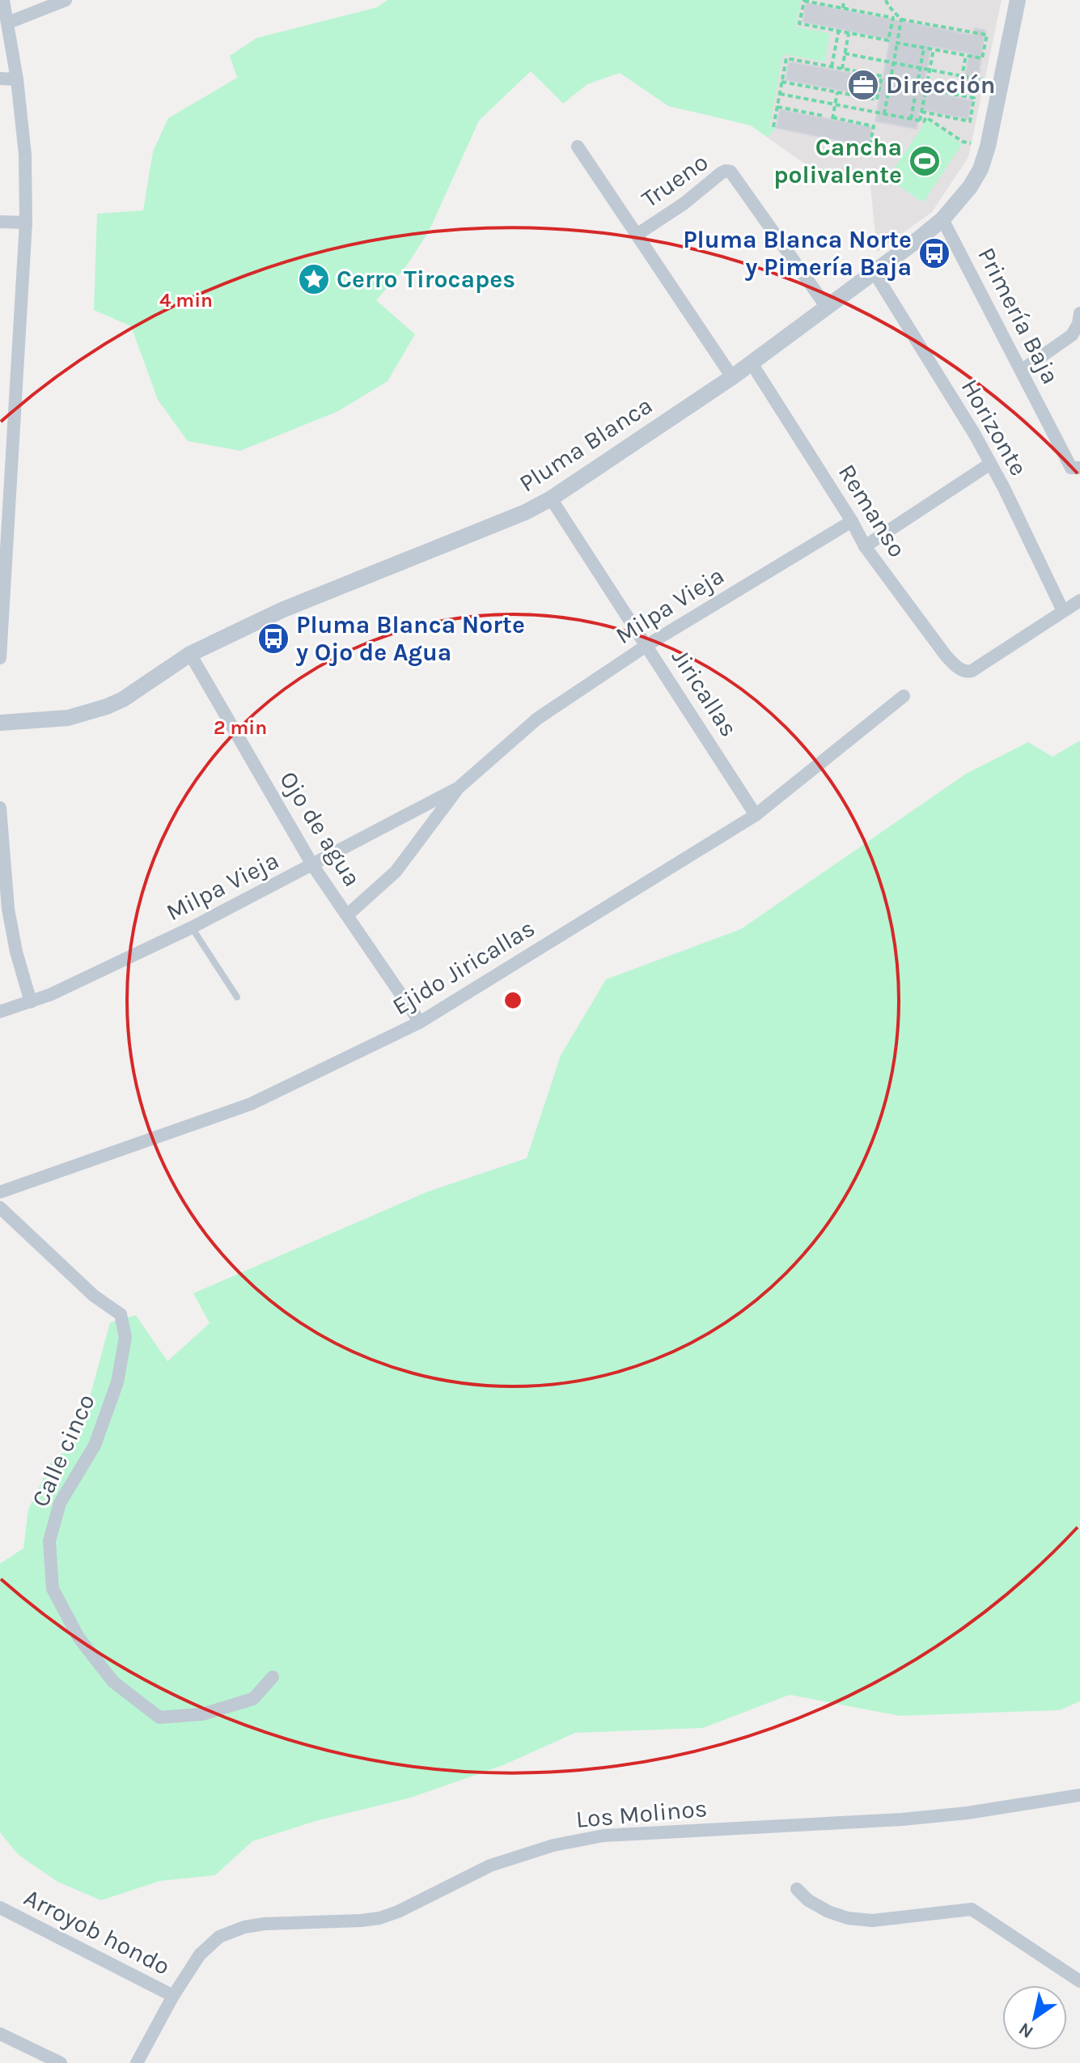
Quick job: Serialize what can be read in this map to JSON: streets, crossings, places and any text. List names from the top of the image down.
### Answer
{
  "streets": {
    "street": [
      "Trueno",
      "Primería Baja",
      "Horizonte",
      "Pluma Blanca",
      "Remanso",
      "Milpa Vieja",
      "Jiricallas",
      "Ojo de agua",
      "Ejido Jiricallas",
      "Calle cinco",
      "Los Molinos",
      "Arroyob hondo"
    ]
  },
  "crossings": [
    ["Trueno", "Pluma Blanca"],
    ["Primería Baja", "Pluma Blanca"],
    ["Horizonte", "Pluma Blanca"],
    ["Horizonte", "Remanso"],
    ["Pluma Blanca", "Remanso"],
    ["Pluma Blanca", "Jiricallas"],
    ["Pluma Blanca", "Ojo de agua"],
    ["Remanso", "Milpa Vieja"],
    ["Milpa Vieja", "Jiricallas"],
    ["Milpa Vieja", "Ojo de agua"],
    ["Jiricallas", "Ejido Jiricallas"],
    ["Ojo de agua", "Ejido Jiricallas"],
    ["Los Molinos", "Arroyob hondo"]
  ],
  "places": {
    "office": ["Dirección"],
    "sports": ["Cancha polivalente"],
    "bus stop": ["Pluma Blanca Norte y Pimería Baja", "Pluma Blanca Norte y Ojo de Agua"],
    "place": ["Cerro Tirocapes"]
  },
  "north": "bottom left",
  "rings": ["4 min", "2 min"]
}
